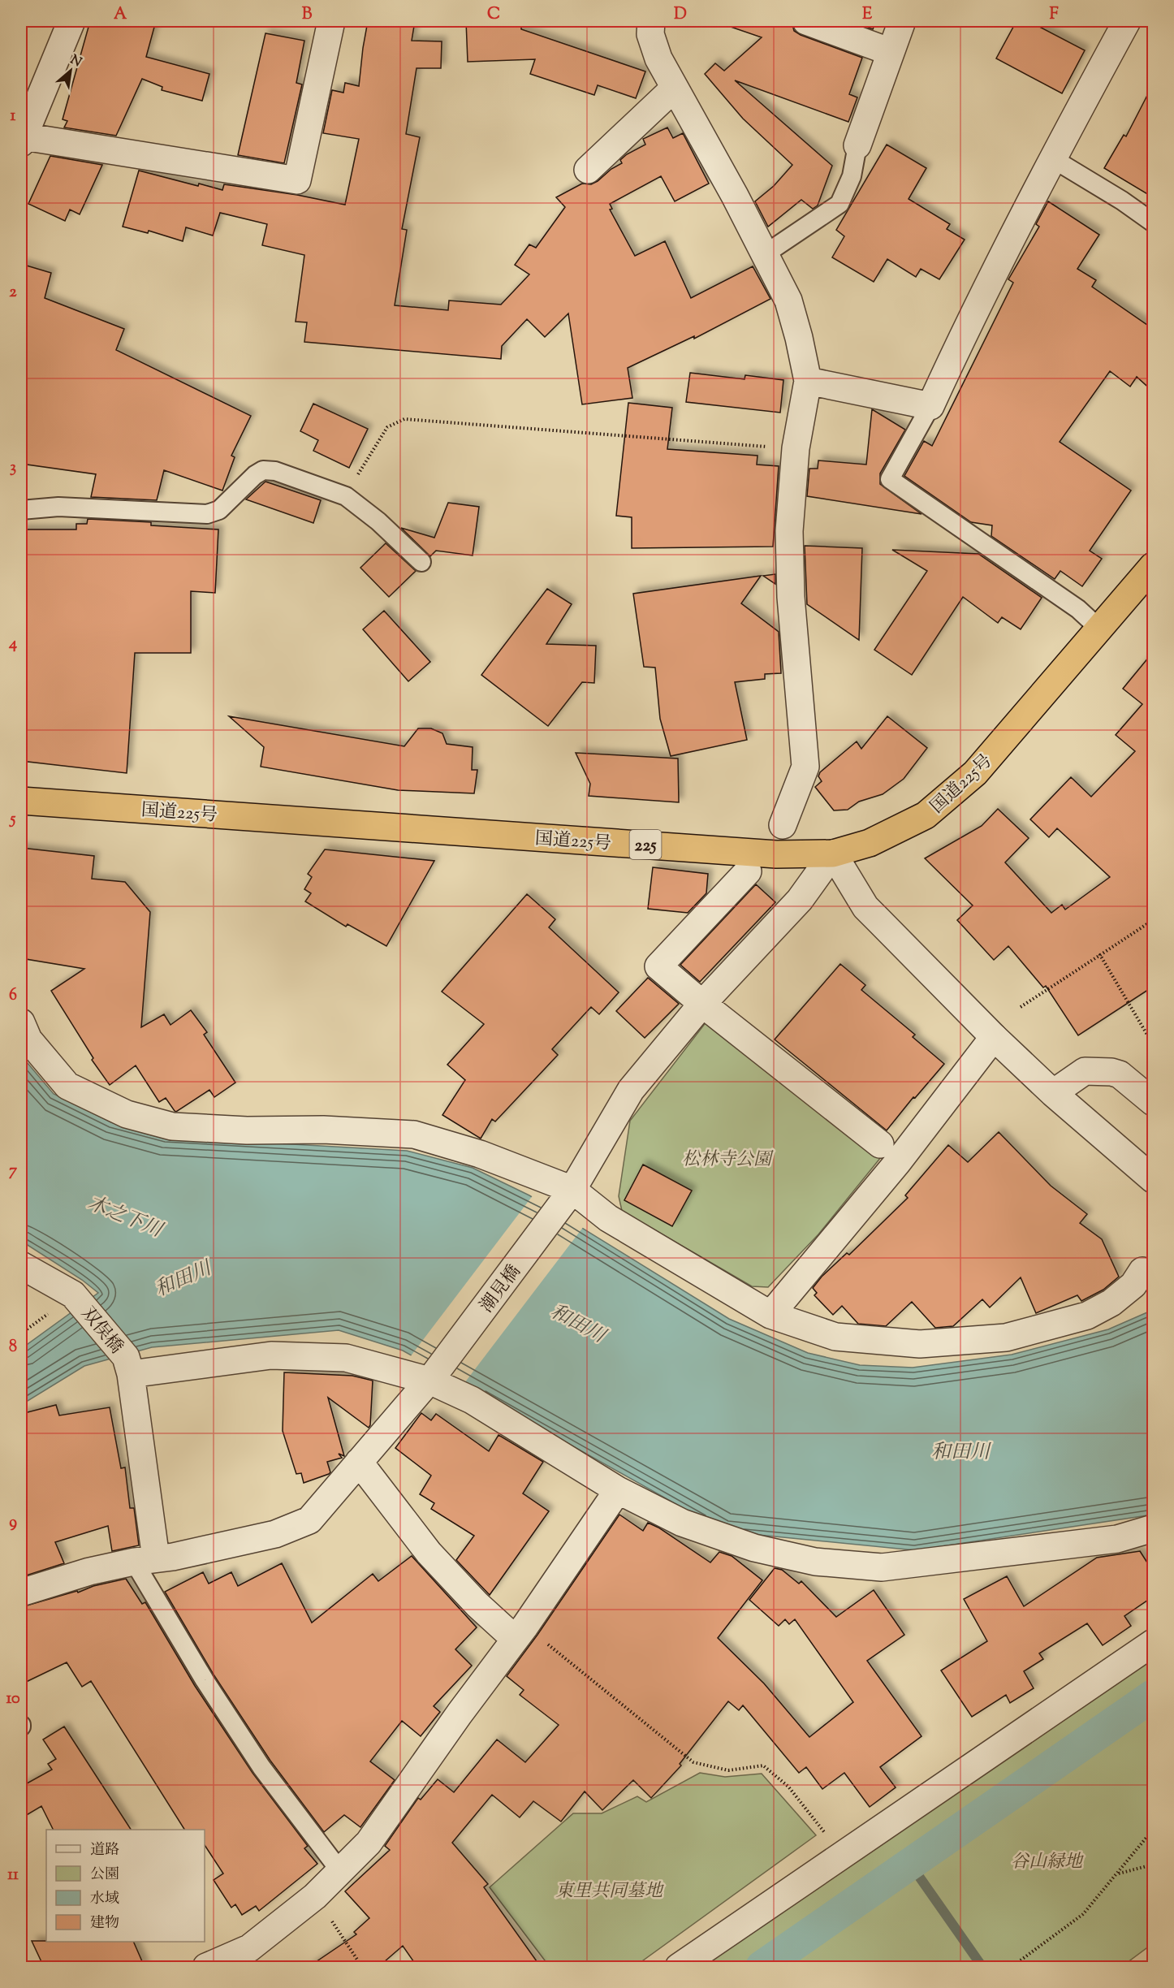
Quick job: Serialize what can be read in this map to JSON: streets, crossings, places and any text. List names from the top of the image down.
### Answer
{
  "streets": {
    "highway": ["国道225号", "225"],
    "street": ["潮見橋", "双俣橋"]
  },
  "crossings": [
    ["国道225号", "潮見橋"]
  ],
  "water": ["木之下川", "和田川"],
  "parks": ["松林寺公園", "谷山緑地", "東里共同墓地"],
  "legend": [
    "道路",
    "公園",
    "水域",
    "建物"
  ],
  "north": "top right",
  "grid": {
    "columns": [
      "A",
      "B",
      "C",
      "D",
      "E",
      "F"
    ],
    "rows": [
      "1",
      "2",
      "3",
      "4",
      "5",
      "6",
      "7",
      "8",
      "9",
      "10",
      "11"
    ]
  }
}
